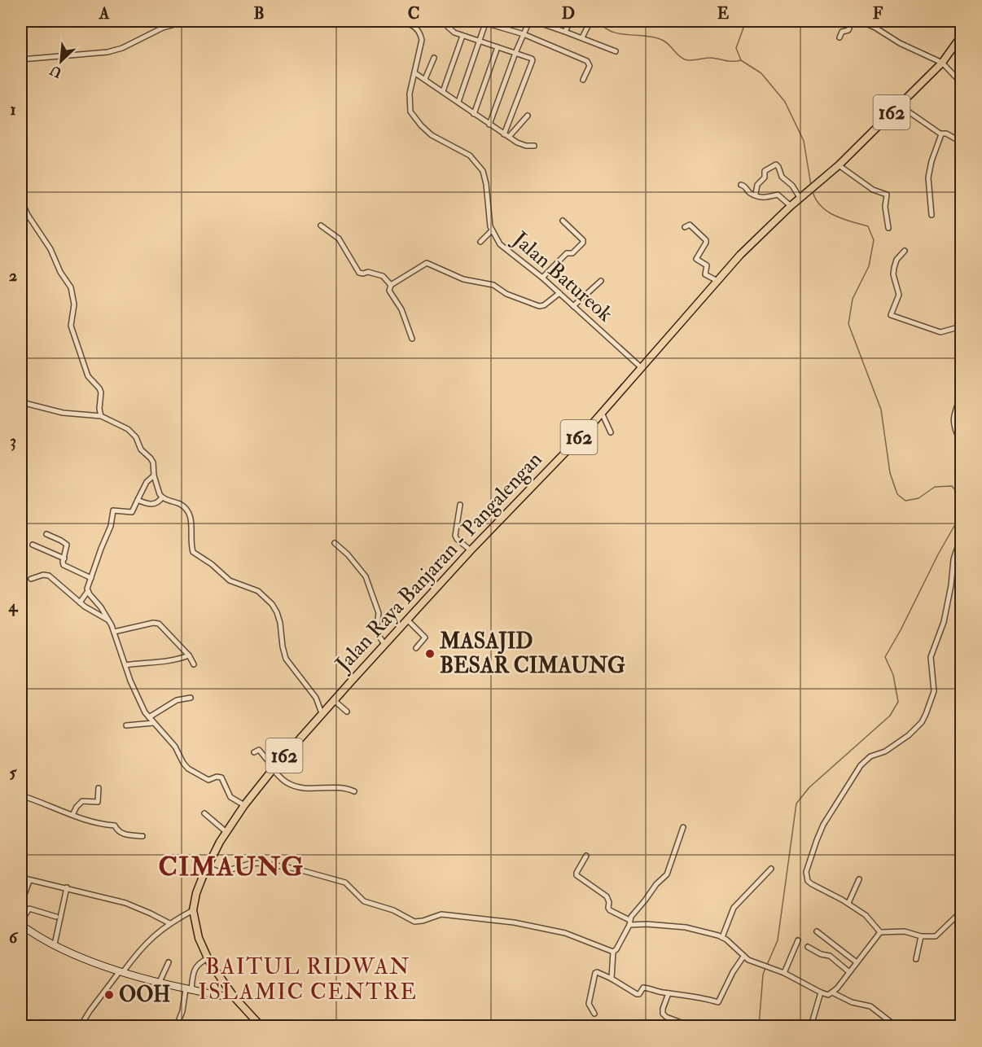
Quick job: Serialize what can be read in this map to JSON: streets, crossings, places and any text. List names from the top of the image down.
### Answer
{
  "streets": {
    "main road": ["162", "Jalan Raya Banjaran - Pangalengan"],
    "street": ["Jalan Batureok"]
  },
  "crossings": [
    ["Jalan Batureok", "Jalan Raya Banjaran - Pangalengan"]
  ],
  "districts": ["CIMAUNG", "BAITUL RIDWAN ISLAMIC CENTRE"],
  "places": ["MASAJID BESAR CIMAUNG", "OOH"],
  "north": "bottom left",
  "grid": {
    "columns": [
      "A",
      "B",
      "C",
      "D",
      "E",
      "F"
    ],
    "rows": [
      "1",
      "2",
      "3",
      "4",
      "5",
      "6"
    ]
  }
}
